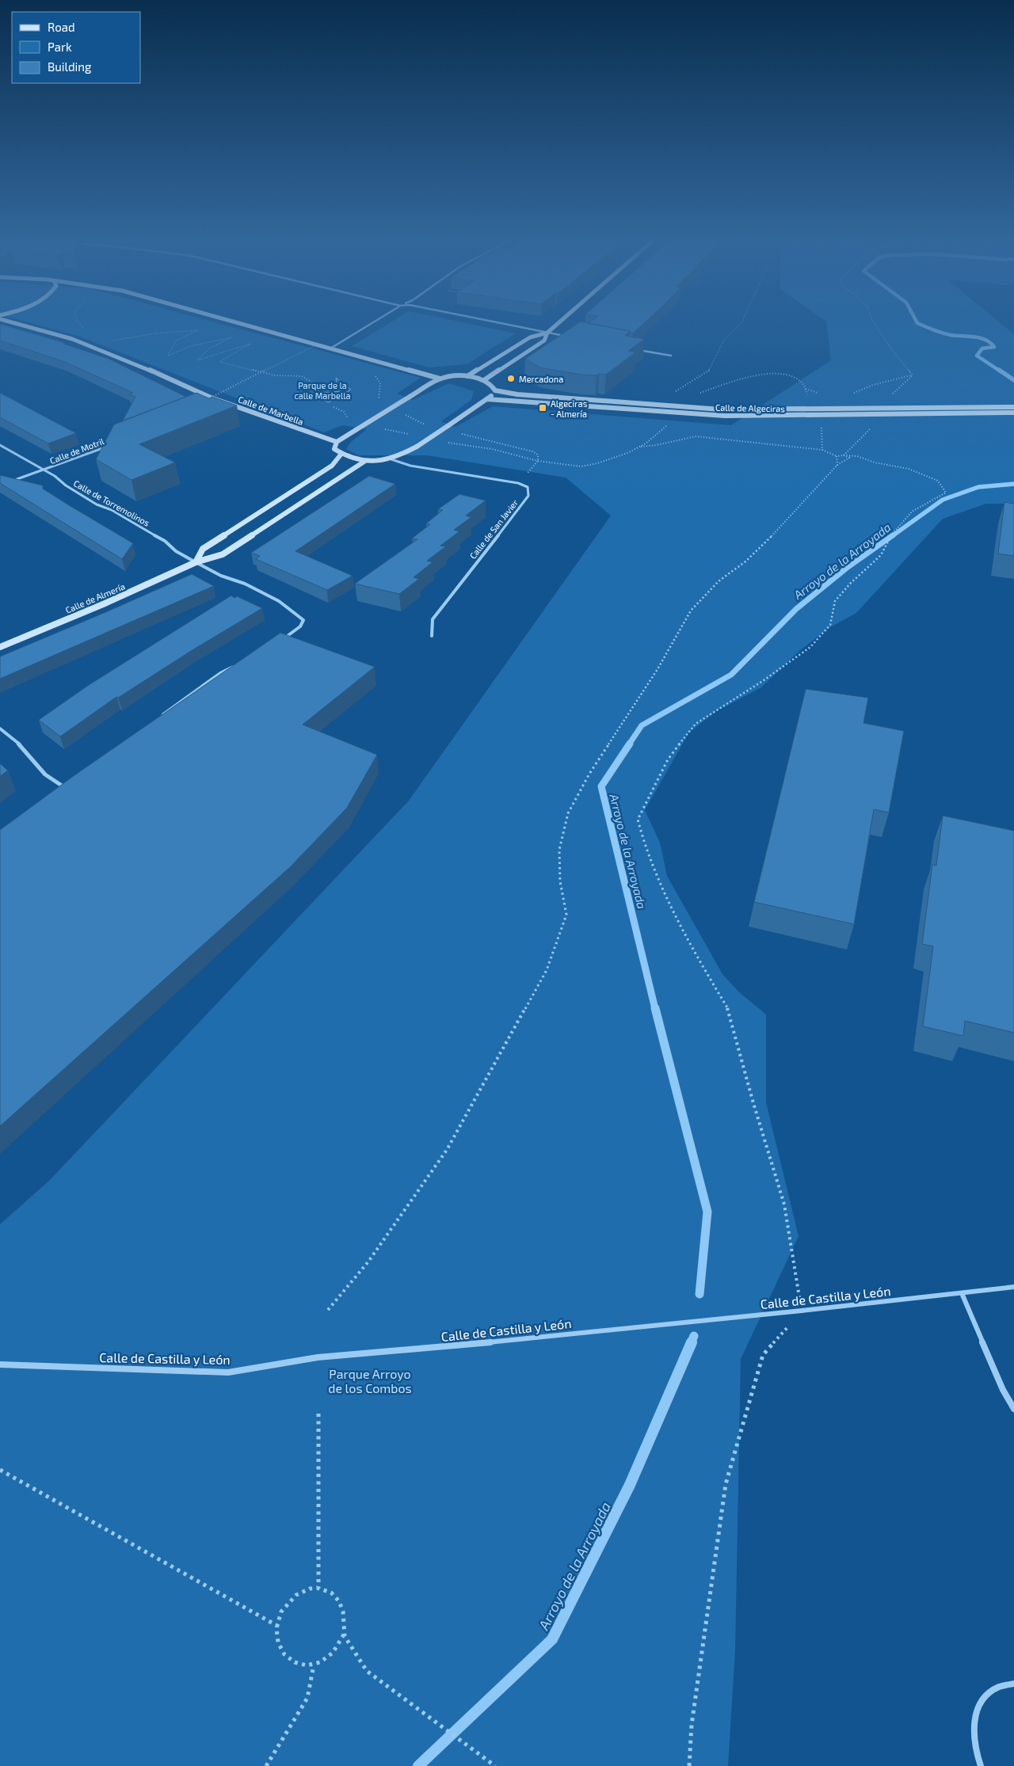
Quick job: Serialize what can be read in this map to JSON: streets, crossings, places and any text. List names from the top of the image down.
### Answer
{
  "streets": {
    "street": [
      "Calle de Algeciras",
      "Calle de Marbella",
      "Calle de Motril",
      "Calle de Torremolinos",
      "Calle de San Javier",
      "Calle de Almería",
      "Calle de Castilla y León"
    ]
  },
  "crossings": [
    ["Calle de Motril", "Calle de Torremolinos"],
    ["Calle de Torremolinos", "Calle de Almería"]
  ],
  "water": ["Arroyo de la Arroyada"],
  "parks": ["Parque de la calle Marbella", "Parque Arroyo de los Combos"],
  "places": {
    "other": ["Mercadona"],
    "transit": ["Algeciras - Almería"]
  },
  "legend": ["Road", "Park", "Building"]
}
